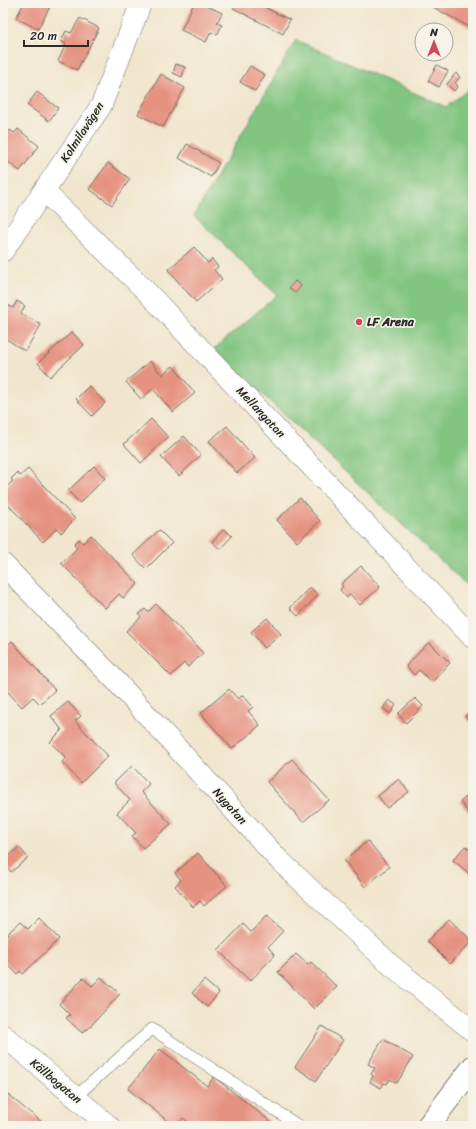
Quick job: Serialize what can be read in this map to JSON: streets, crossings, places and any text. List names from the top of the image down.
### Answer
{
  "streets": {
    "street": [
      "Kolmilavägen",
      "Mellangatan",
      "Nygatan",
      "Källbogatan"
    ]
  },
  "crossings": [
    ["Kolmilavägen", "Mellangatan"]
  ],
  "places": ["LF Arena"],
  "scale_bar": "20 m",
  "north": "top"
}
